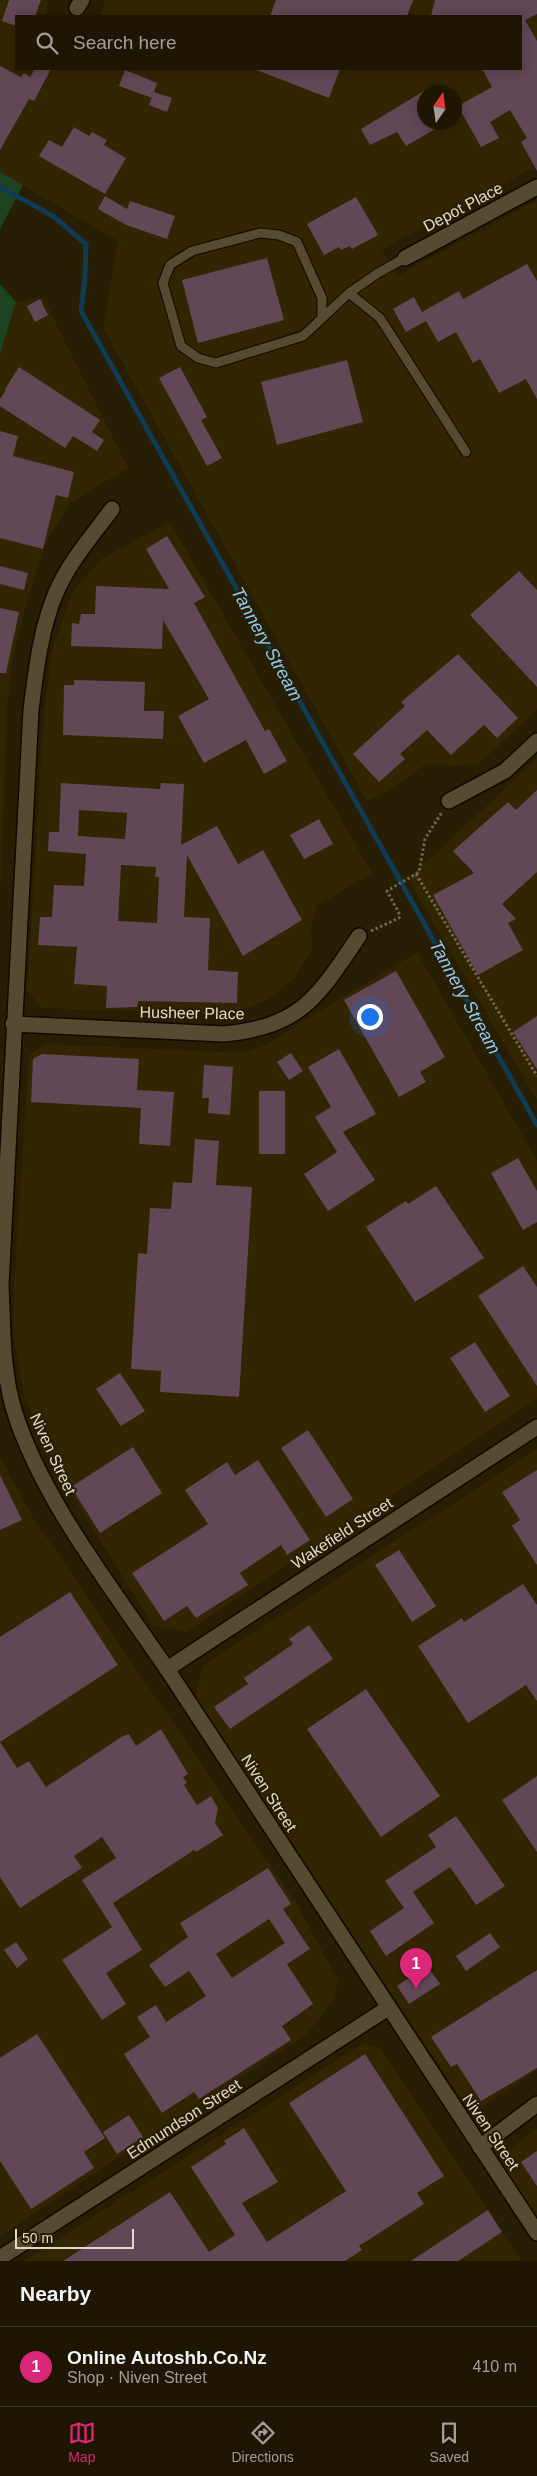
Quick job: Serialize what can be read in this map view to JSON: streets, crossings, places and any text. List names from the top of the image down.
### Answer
{
  "streets": {
    "street": [
      "Depot Place",
      "Husheer Place",
      "Niven Street",
      "Wakefield Street",
      "Edmundson Street"
    ]
  },
  "crossings": [
    ["Husheer Place", "Niven Street"],
    ["Niven Street", "Wakefield Street"],
    ["Niven Street", "Edmundson Street"]
  ],
  "water": ["Tannery Stream"],
  "scale_bar": "50 m",
  "north": "top",
  "page": {
    "search": "Search here",
    "pins": "1",
    "scale": "50 m",
    "heading": "Nearby",
    "list": [
      {
        "mark": "1",
        "name": "Online Autoshb.Co.Nz",
        "note": "Shop · Niven Street",
        "value": "410 m"
      }
    ],
    "nav": ["Map", "Directions", "Saved"]
  }
}
